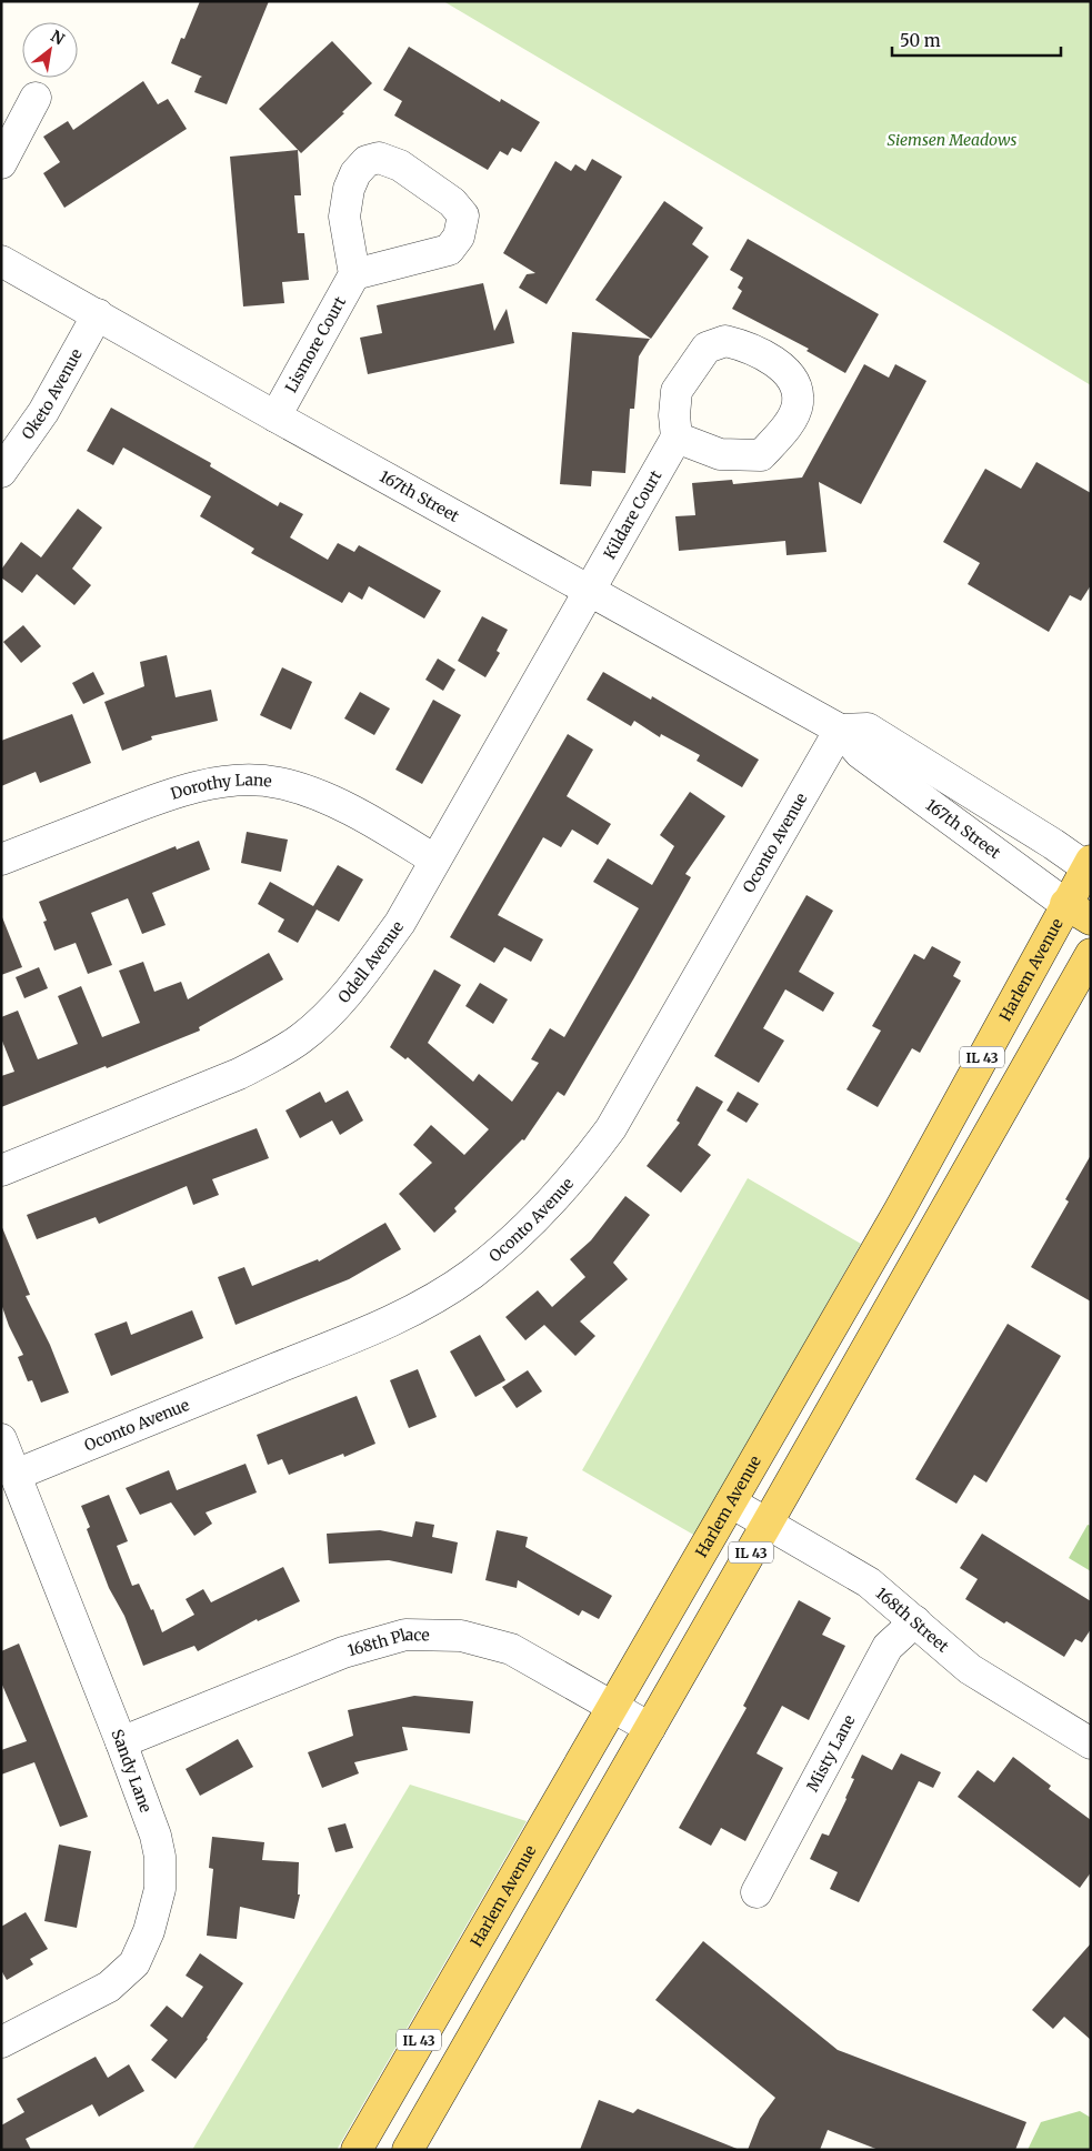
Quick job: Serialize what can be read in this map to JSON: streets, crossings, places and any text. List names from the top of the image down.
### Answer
{
  "streets": {
    "main road": ["167th Street", "Harlem Avenue", "IL 43"],
    "street": [
      "Lismore Court",
      "Oketo Avenue",
      "Kildare Court",
      "Dorothy Lane",
      "Oconto Avenue",
      "Odell Avenue",
      "168th Street",
      "168th Place",
      "Misty Lane",
      "Sandy Lane"
    ]
  },
  "crossings": [
    ["Lismore Court", "167th Street"],
    ["Oketo Avenue", "167th Street"],
    ["167th Street", "Kildare Court"],
    ["167th Street", "Oconto Avenue"],
    ["167th Street", "Odell Avenue"],
    ["167th Street", "Harlem Avenue"],
    ["Kildare Court", "Odell Avenue"],
    ["Dorothy Lane", "Odell Avenue"],
    ["Oconto Avenue", "Sandy Lane"],
    ["Harlem Avenue", "168th Street"],
    ["Harlem Avenue", "168th Place"],
    ["IL 43", "168th Street"],
    ["IL 43", "168th Place"],
    ["168th Street", "Misty Lane"],
    ["168th Place", "Sandy Lane"]
  ],
  "parks": ["Siemsen Meadows"],
  "scale_bar": "50 m",
  "north": "top right"
}
